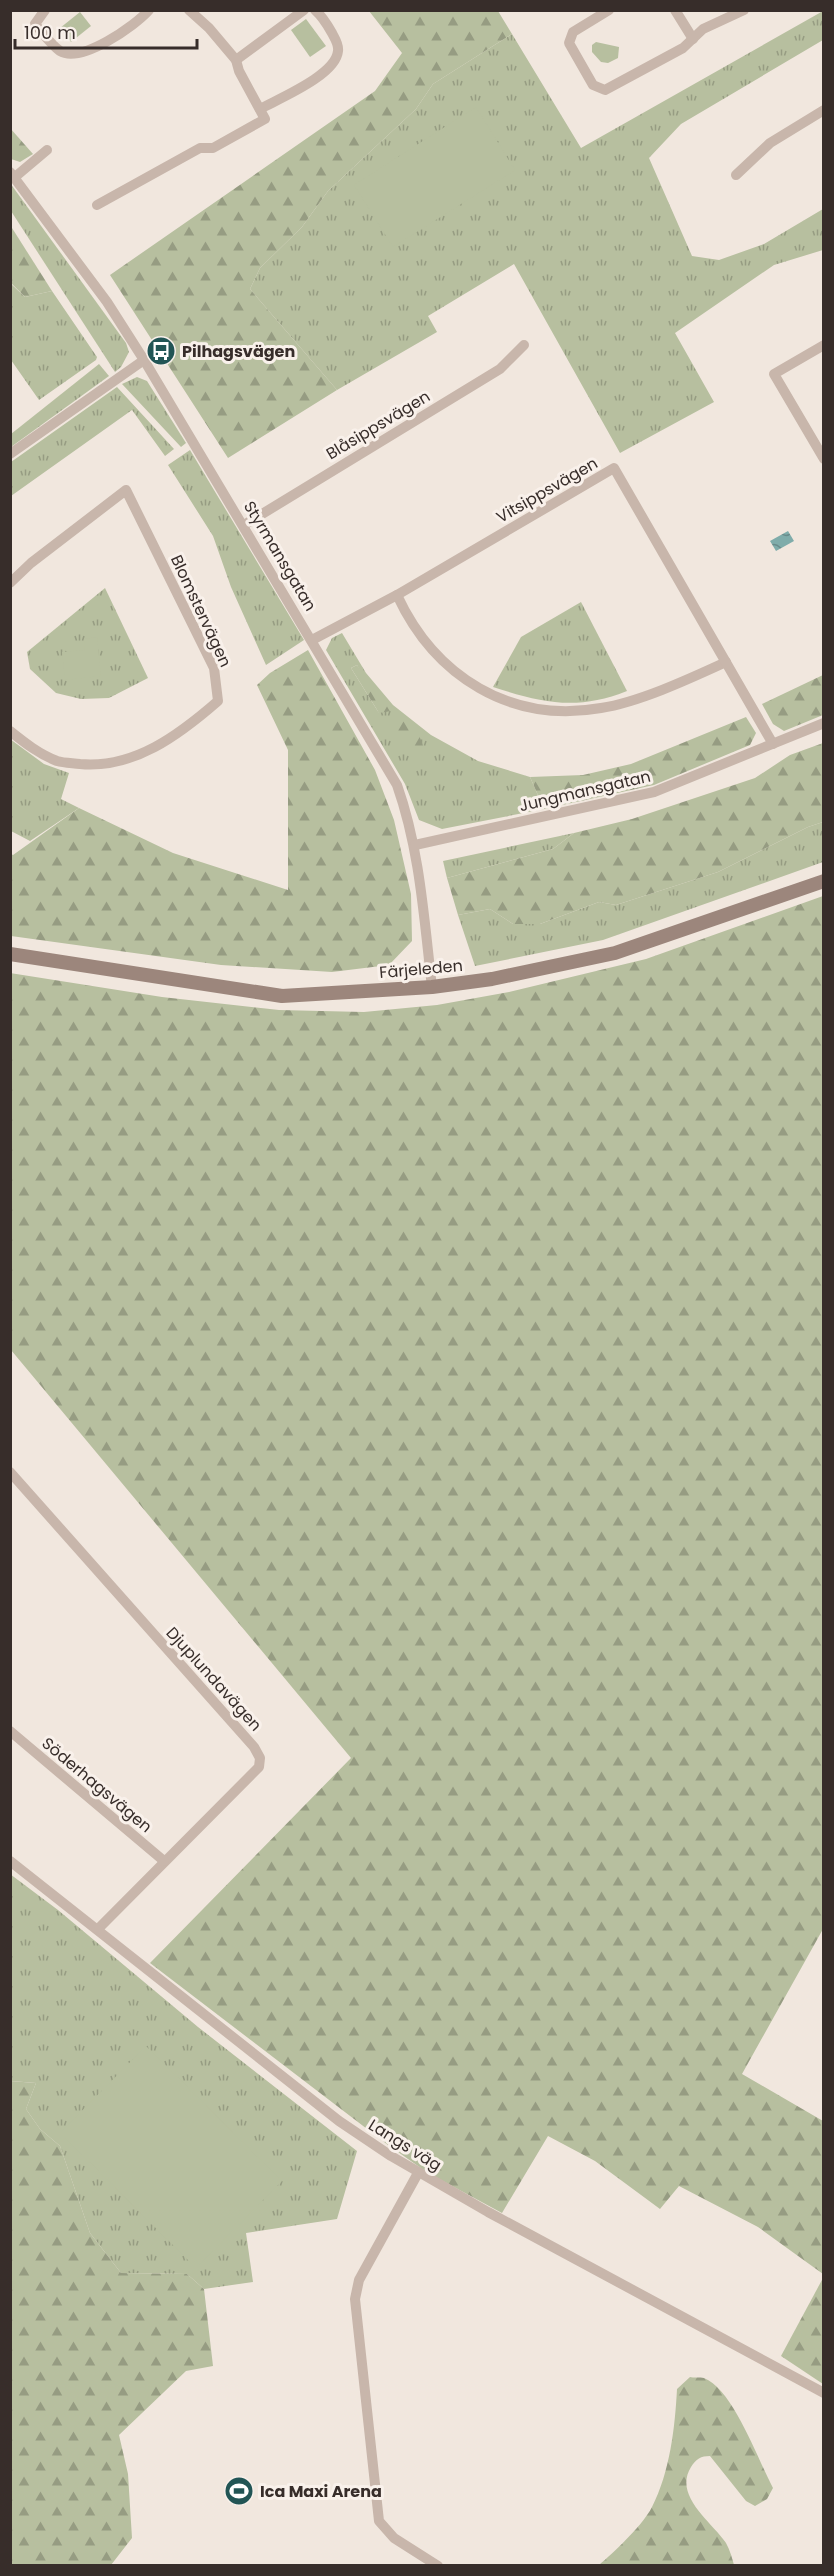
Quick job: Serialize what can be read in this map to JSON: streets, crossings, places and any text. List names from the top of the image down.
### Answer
{
  "streets": {
    "main road": ["Färjeleden"],
    "street": [
      "Blåsippsvägen",
      "Vitsippsvägen",
      "Styrmansgatan",
      "Blomstervägen",
      "Jungmansgatan",
      "Djuplundavägen",
      "Söderhagsvägen",
      "Langs väg"
    ]
  },
  "crossings": [
    ["Blåsippsvägen", "Styrmansgatan"],
    ["Vitsippsvägen", "Styrmansgatan"],
    ["Vitsippsvägen", "Jungmansgatan"],
    ["Styrmansgatan", "Jungmansgatan"],
    ["Styrmansgatan", "Färjeleden"],
    ["Djuplundavägen", "Söderhagsvägen"],
    ["Djuplundavägen", "Langs väg"]
  ],
  "places": {
    "bus stop": ["Pilhagsvägen"],
    "sports": ["Ica Maxi Arena"]
  },
  "scale_bar": "100 m"
}
